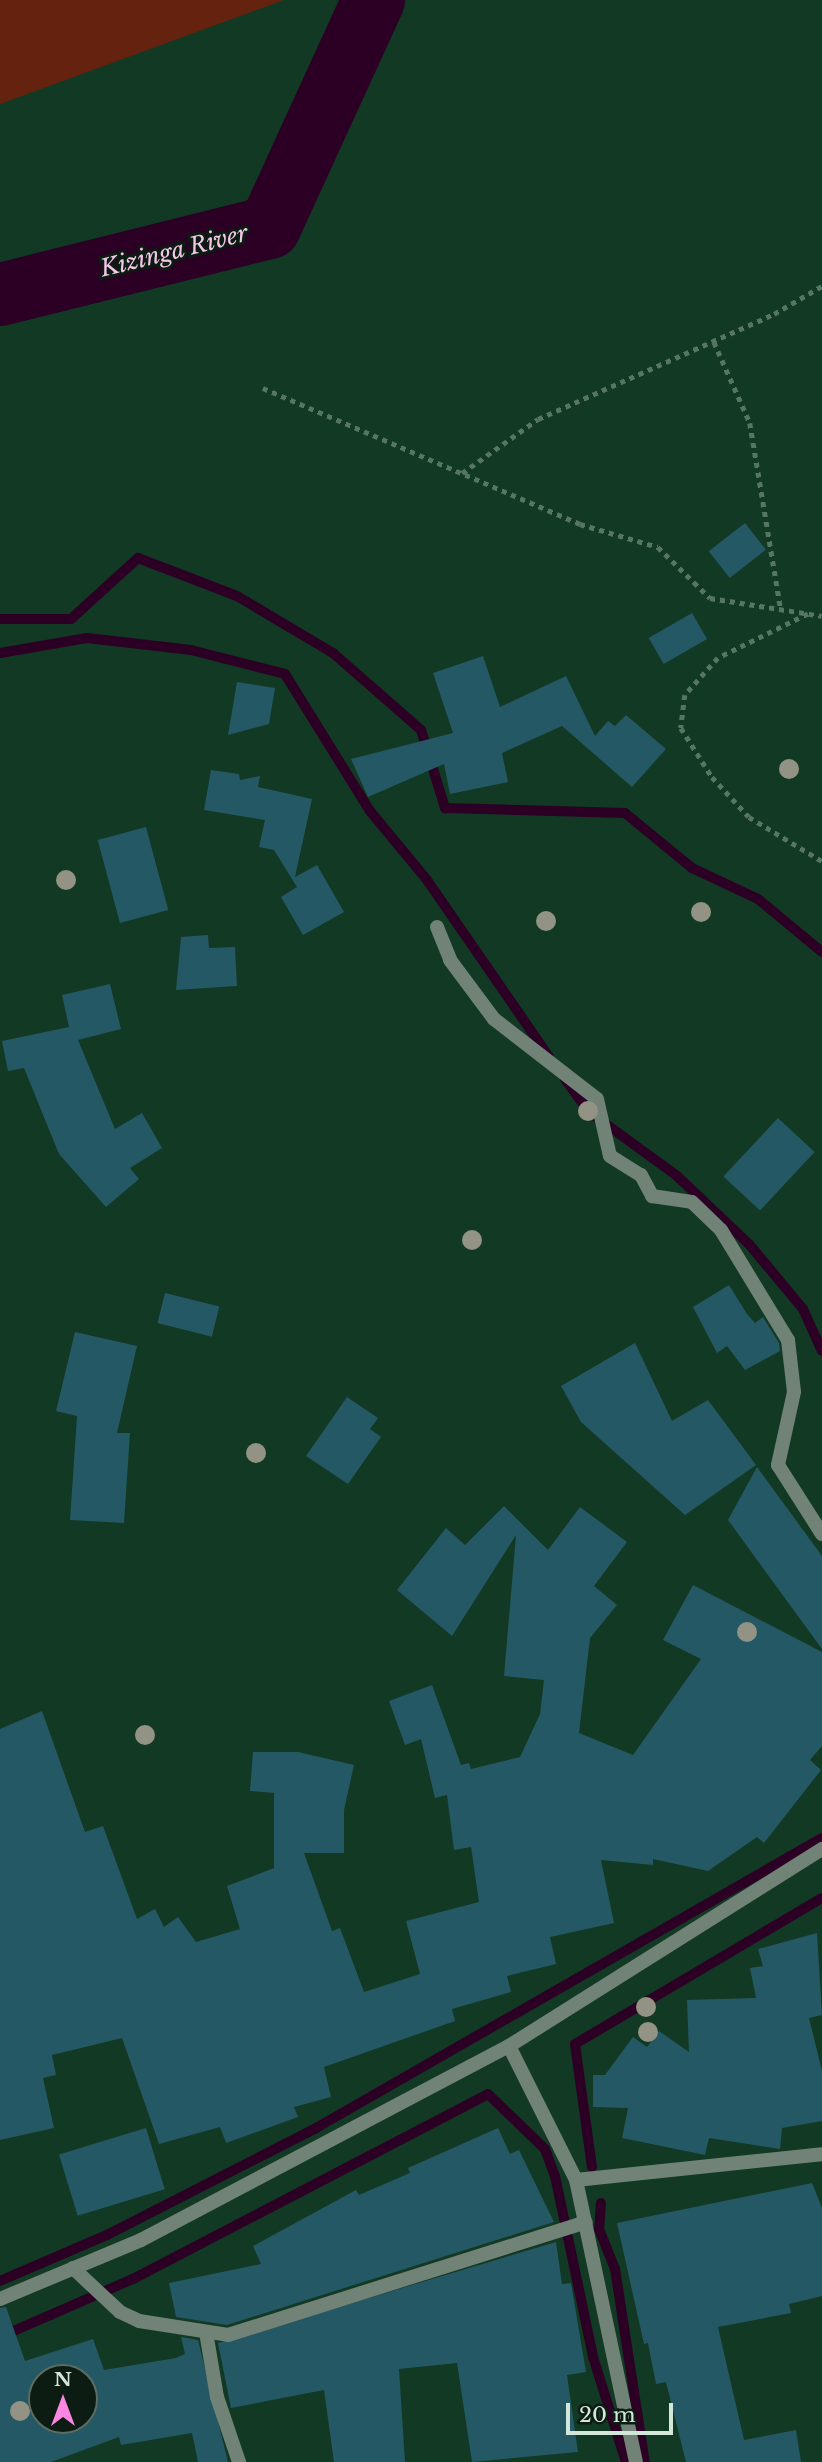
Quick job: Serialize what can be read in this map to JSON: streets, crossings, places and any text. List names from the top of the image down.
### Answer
{
  "water": ["Kizinga River"],
  "scale_bar": "20 m",
  "north": "top"
}
